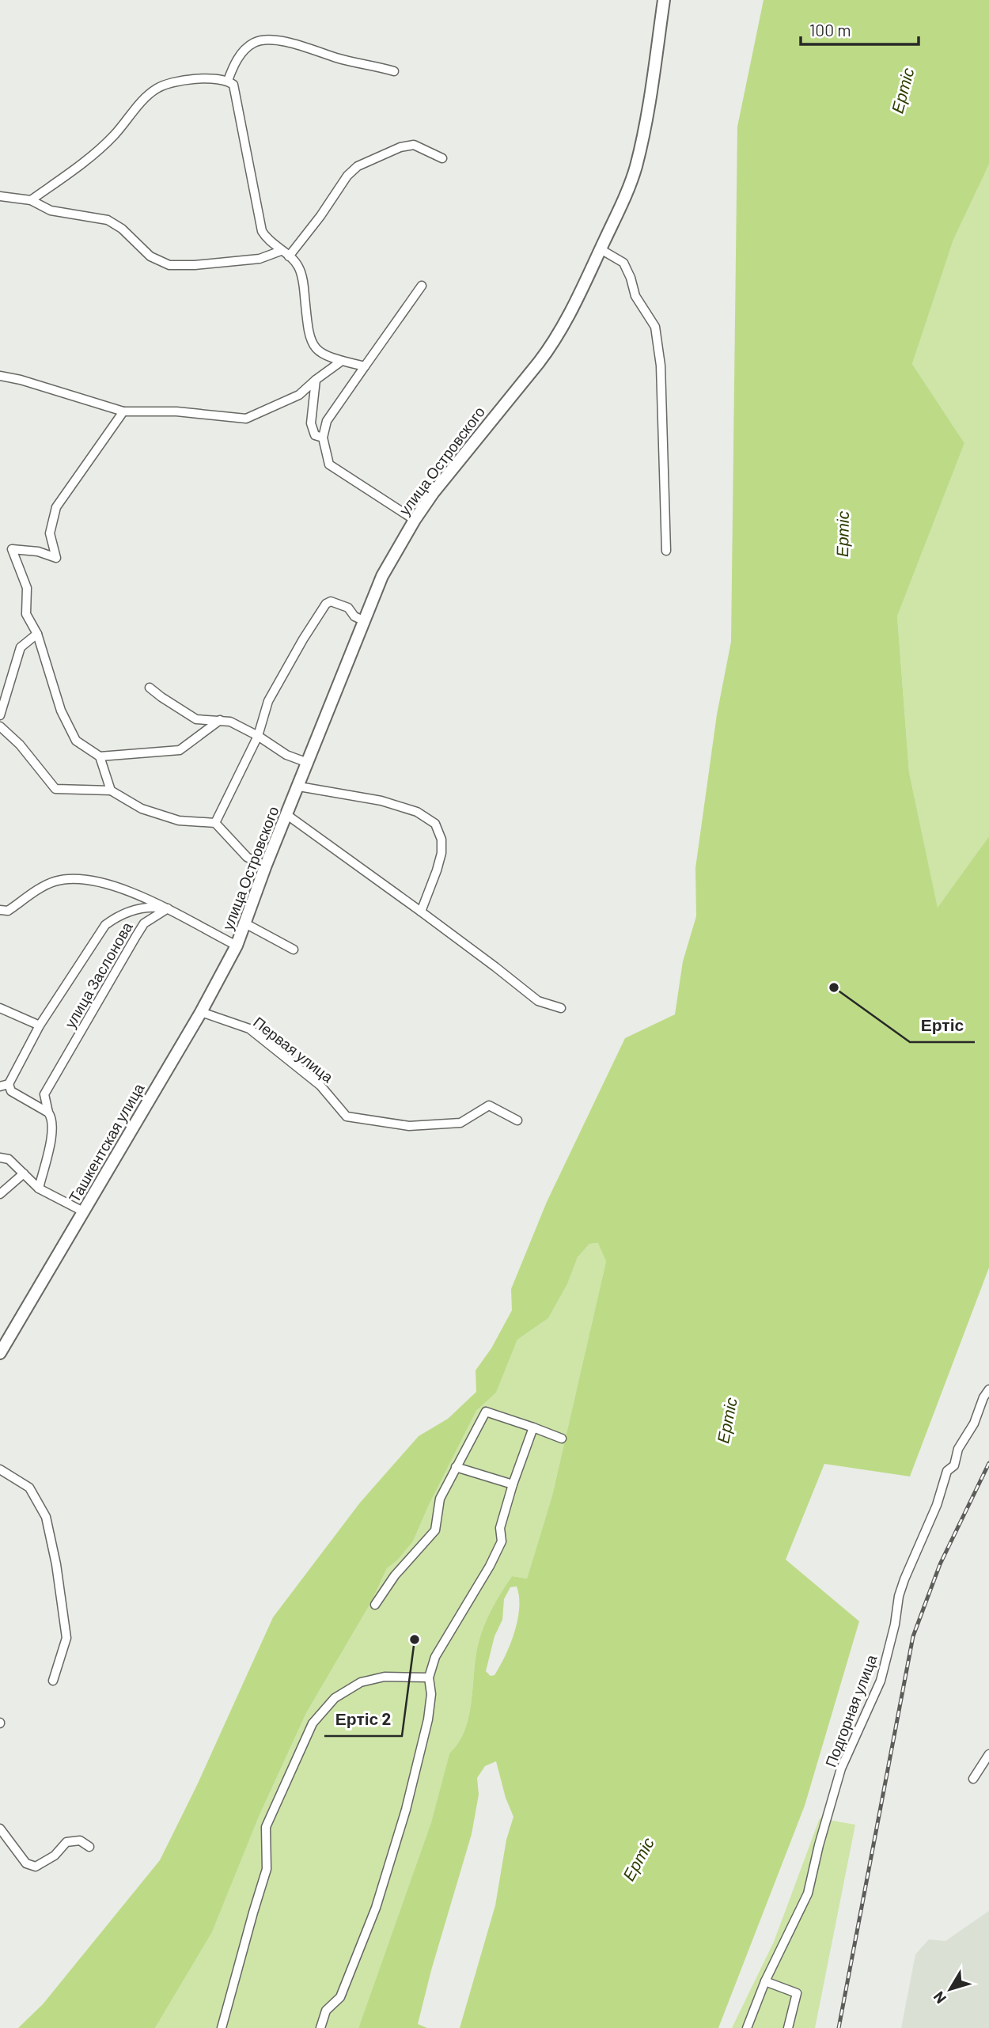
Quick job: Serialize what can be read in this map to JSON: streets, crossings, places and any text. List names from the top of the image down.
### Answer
{
  "streets": {
    "main road": ["улица Островского", "Ташкентская улица"],
    "street": ["улица Заслонова", "Первая улица", "Подгорная улица"]
  },
  "crossings": [
    ["улица Островского", "Ташкентская улица"],
    ["Первая улица", "Ташкентская улица"]
  ],
  "water": ["Ертіс"],
  "places": ["Ертіс", "Ертіс 2"],
  "scale_bar": "100 m",
  "north": "bottom left"
}
